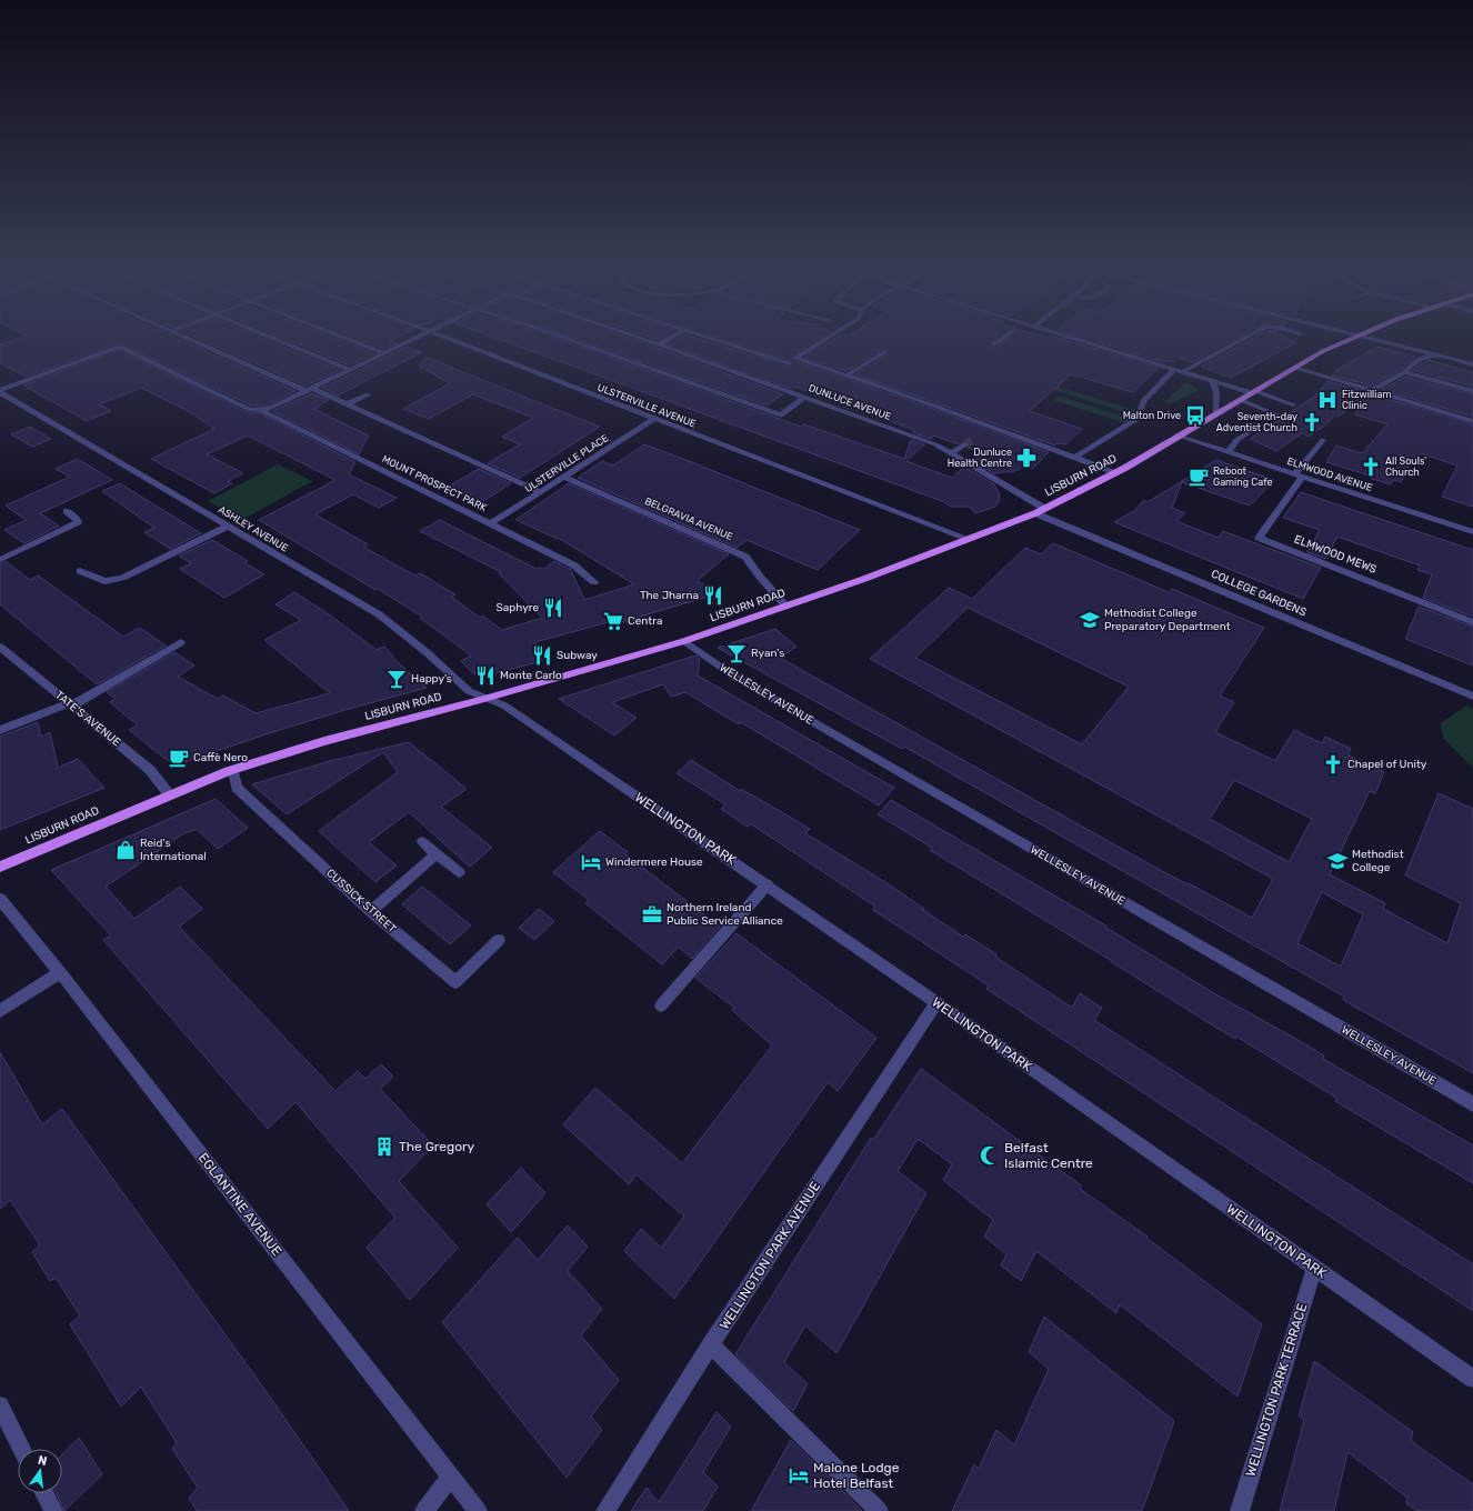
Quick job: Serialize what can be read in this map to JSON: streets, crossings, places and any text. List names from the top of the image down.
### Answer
{
  "streets": {
    "main road": ["LISBURN ROAD"],
    "street": [
      "DUNLUCE AVENUE",
      "ULSTERVILLE AVENUE",
      "ULSTERVILLE PLACE",
      "ELMWOOD AVENUE",
      "MOUNT PROSPECT PARK",
      "BELGRAVIA AVENUE",
      "ASHLEY AVENUE",
      "ELMWOOD MEWS",
      "COLLEGE GARDENS",
      "WELLESLEY AVENUE",
      "TATE'S AVENUE",
      "WELLINGTON PARK",
      "CUSSICK STREET",
      "EGLANTINE AVENUE",
      "WELLINGTON PARK AVENUE",
      "WELLINGTON PARK TERRACE"
    ]
  },
  "crossings": [
    ["DUNLUCE AVENUE", "LISBURN ROAD"],
    ["ULSTERVILLE AVENUE", "ULSTERVILLE PLACE"],
    ["ULSTERVILLE AVENUE", "LISBURN ROAD"],
    ["ULSTERVILLE PLACE", "MOUNT PROSPECT PARK"],
    ["ULSTERVILLE PLACE", "BELGRAVIA AVENUE"],
    ["ELMWOOD AVENUE", "LISBURN ROAD"],
    ["ELMWOOD AVENUE", "ELMWOOD MEWS"],
    ["LISBURN ROAD", "BELGRAVIA AVENUE"],
    ["LISBURN ROAD", "ASHLEY AVENUE"],
    ["LISBURN ROAD", "COLLEGE GARDENS"],
    ["LISBURN ROAD", "WELLESLEY AVENUE"],
    ["LISBURN ROAD", "TATE'S AVENUE"],
    ["LISBURN ROAD", "WELLINGTON PARK"],
    ["LISBURN ROAD", "CUSSICK STREET"],
    ["MOUNT PROSPECT PARK", "ASHLEY AVENUE"],
    ["ASHLEY AVENUE", "WELLINGTON PARK"],
    ["WELLINGTON PARK", "WELLINGTON PARK AVENUE"],
    ["WELLINGTON PARK", "WELLINGTON PARK TERRACE"]
  ],
  "places": {
    "hospital": ["Fitzwilliam Clinic"],
    "bus stop": ["Malton Drive"],
    "church": ["Seventh-day Adventist Church", "All Souls' Church", "Chapel of Unity"],
    "pharmacy": ["Dunluce Health Centre"],
    "cafe": ["Reboot Gaming Cafe", "Caffè Nero"],
    "restaurant": [
      "The Jharna",
      "Saphyre",
      "Subway",
      "Monte Carlo"
    ],
    "school or university": ["Methodist College Preparatory Department", "Methodist College"],
    "supermarket": ["Centra"],
    "bar": ["Ryan's", "Happy's"],
    "shop": ["Reid's International"],
    "hotel": ["Windermere House", "Malone Lodge Hotel Belfast"],
    "office": ["Northern Ireland Public Service Alliance"],
    "building": ["The Gregory"],
    "mosque": ["Belfast Islamic Centre"]
  },
  "north": "top"
}
